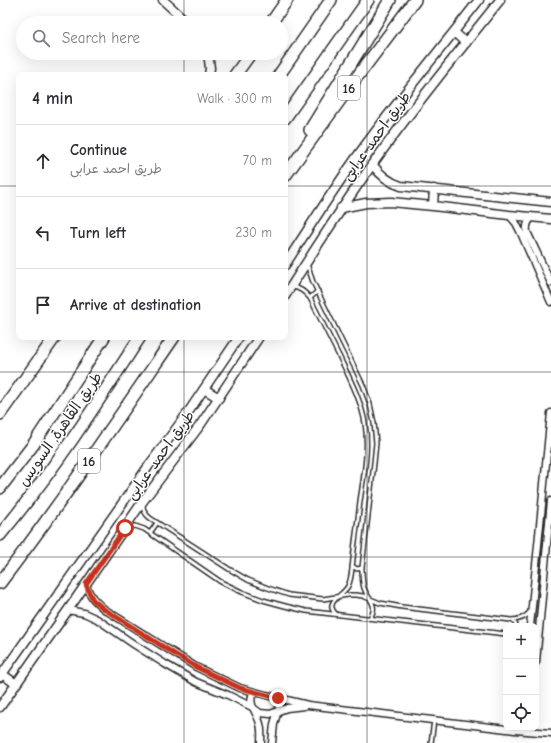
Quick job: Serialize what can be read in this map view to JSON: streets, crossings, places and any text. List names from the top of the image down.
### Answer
{
  "streets": {
    "highway": ["16", "طريق القاهرة, السويس"],
    "street": ["طريق احمد عرابى"]
  },
  "page": {
    "search": "Search here",
    "heading": ["4 min", "Walk · 300 m"],
    "list": [
      ["Continue", "طريق احمد عرابى", "70 m"],
      ["Turn left", "230 m"],
      "Arrive at destination"
    ],
    "map_buttons": ["+", "−"]
  }
}
